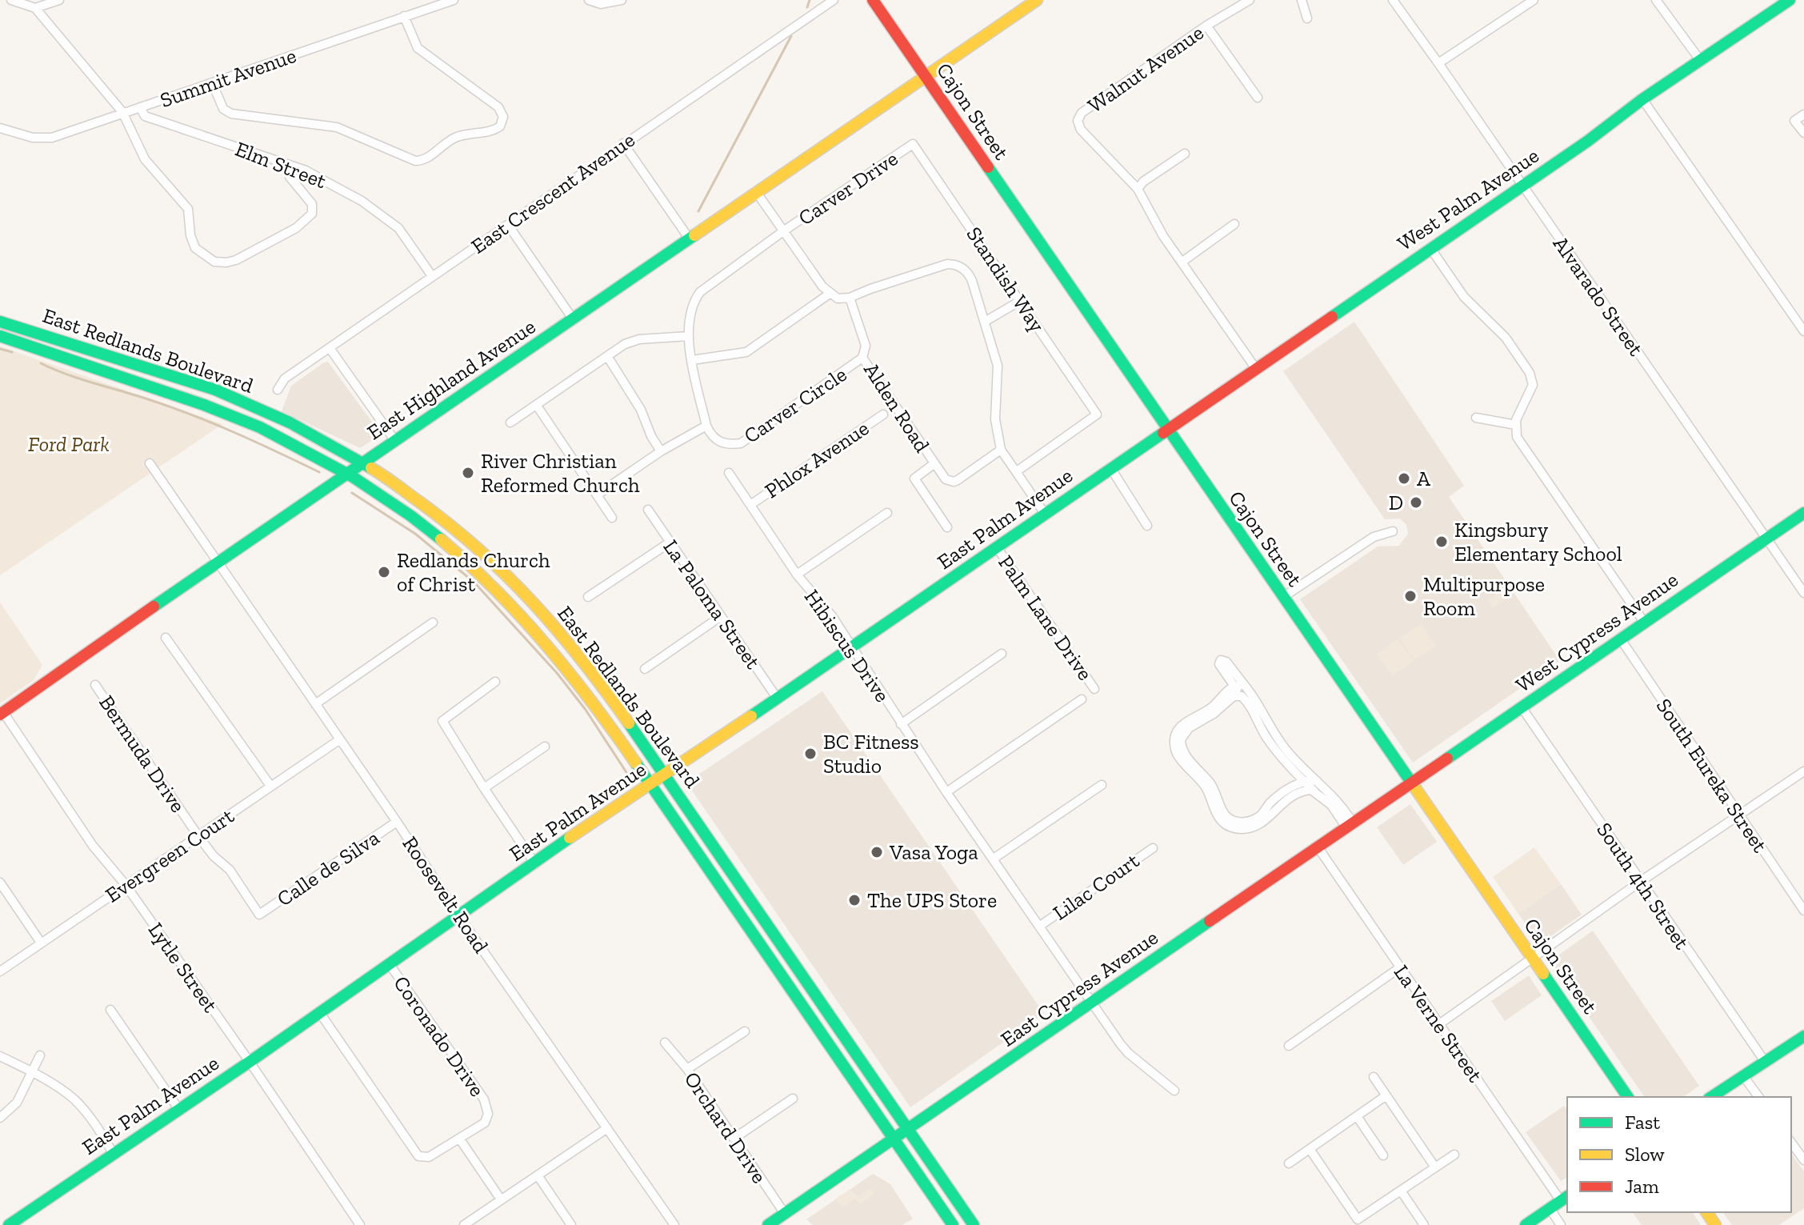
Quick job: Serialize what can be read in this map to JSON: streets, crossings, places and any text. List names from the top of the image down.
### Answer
{
  "streets": {
    "street": [
      "Walnut Avenue",
      "Summit Avenue",
      "Cajon Street",
      "Elm Street",
      "Carver Drive",
      "East Crescent Avenue",
      "West Palm Avenue",
      "Standish Way",
      "Alvarado Street",
      "East Redlands Boulevard",
      "East Highland Avenue",
      "Carver Circle",
      "Alden Road",
      "Phlox Avenue",
      "East Palm Avenue",
      "La Paloma Street",
      "Palm Lane Drive",
      "West Cypress Avenue",
      "Hibiscus Drive",
      "Bermuda Drive",
      "South Eureka Street",
      "Evergreen Court",
      "Calle de Silva",
      "South 4th Street",
      "Lilac Court",
      "Roosevelt Road",
      "Lytle Street",
      "East Cypress Avenue",
      "La Verne Street",
      "Coronado Drive",
      "Orchard Drive"
    ]
  },
  "crossings": [
    ["Summit Avenue", "Elm Street"],
    ["Cajon Street", "West Palm Avenue"],
    ["Cajon Street", "East Highland Avenue"],
    ["Cajon Street", "East Palm Avenue"],
    ["Cajon Street", "West Cypress Avenue"],
    ["Cajon Street", "East Cypress Avenue"],
    ["Elm Street", "East Crescent Avenue"],
    ["Carver Drive", "Standish Way"],
    ["West Palm Avenue", "Alvarado Street"],
    ["West Palm Avenue", "East Palm Avenue"],
    ["Alvarado Street", "West Cypress Avenue"],
    ["East Redlands Boulevard", "East Highland Avenue"],
    ["East Redlands Boulevard", "East Palm Avenue"],
    ["East Redlands Boulevard", "East Cypress Avenue"],
    ["East Highland Avenue", "Roosevelt Road"],
    ["East Highland Avenue", "Lytle Street"],
    ["Carver Circle", "Alden Road"],
    ["Phlox Avenue", "Hibiscus Drive"],
    ["East Palm Avenue", "La Paloma Street"],
    ["East Palm Avenue", "Palm Lane Drive"],
    ["East Palm Avenue", "Hibiscus Drive"],
    ["East Palm Avenue", "Roosevelt Road"],
    ["East Palm Avenue", "Lytle Street"],
    ["East Palm Avenue", "Coronado Drive"],
    ["West Cypress Avenue", "South Eureka Street"],
    ["West Cypress Avenue", "South 4th Street"],
    ["West Cypress Avenue", "East Cypress Avenue"],
    ["Hibiscus Drive", "Lilac Court"],
    ["Hibiscus Drive", "East Cypress Avenue"],
    ["Bermuda Drive", "Evergreen Court"],
    ["Bermuda Drive", "Calle de Silva"],
    ["Evergreen Court", "Roosevelt Road"],
    ["Evergreen Court", "Lytle Street"],
    ["Calle de Silva", "Roosevelt Road"],
    ["East Cypress Avenue", "La Verne Street"],
    ["East Cypress Avenue", "Orchard Drive"]
  ],
  "parks": ["Ford Park"],
  "places": [
    "River Christian Reformed Church",
    "A",
    "D",
    "Kingsbury Elementary School",
    "Redlands Church of Christ",
    "Multipurpose Room",
    "BC Fitness Studio",
    "Vasa Yoga",
    "The UPS Store"
  ],
  "legend": ["Fast", "Slow", "Jam"]
}
